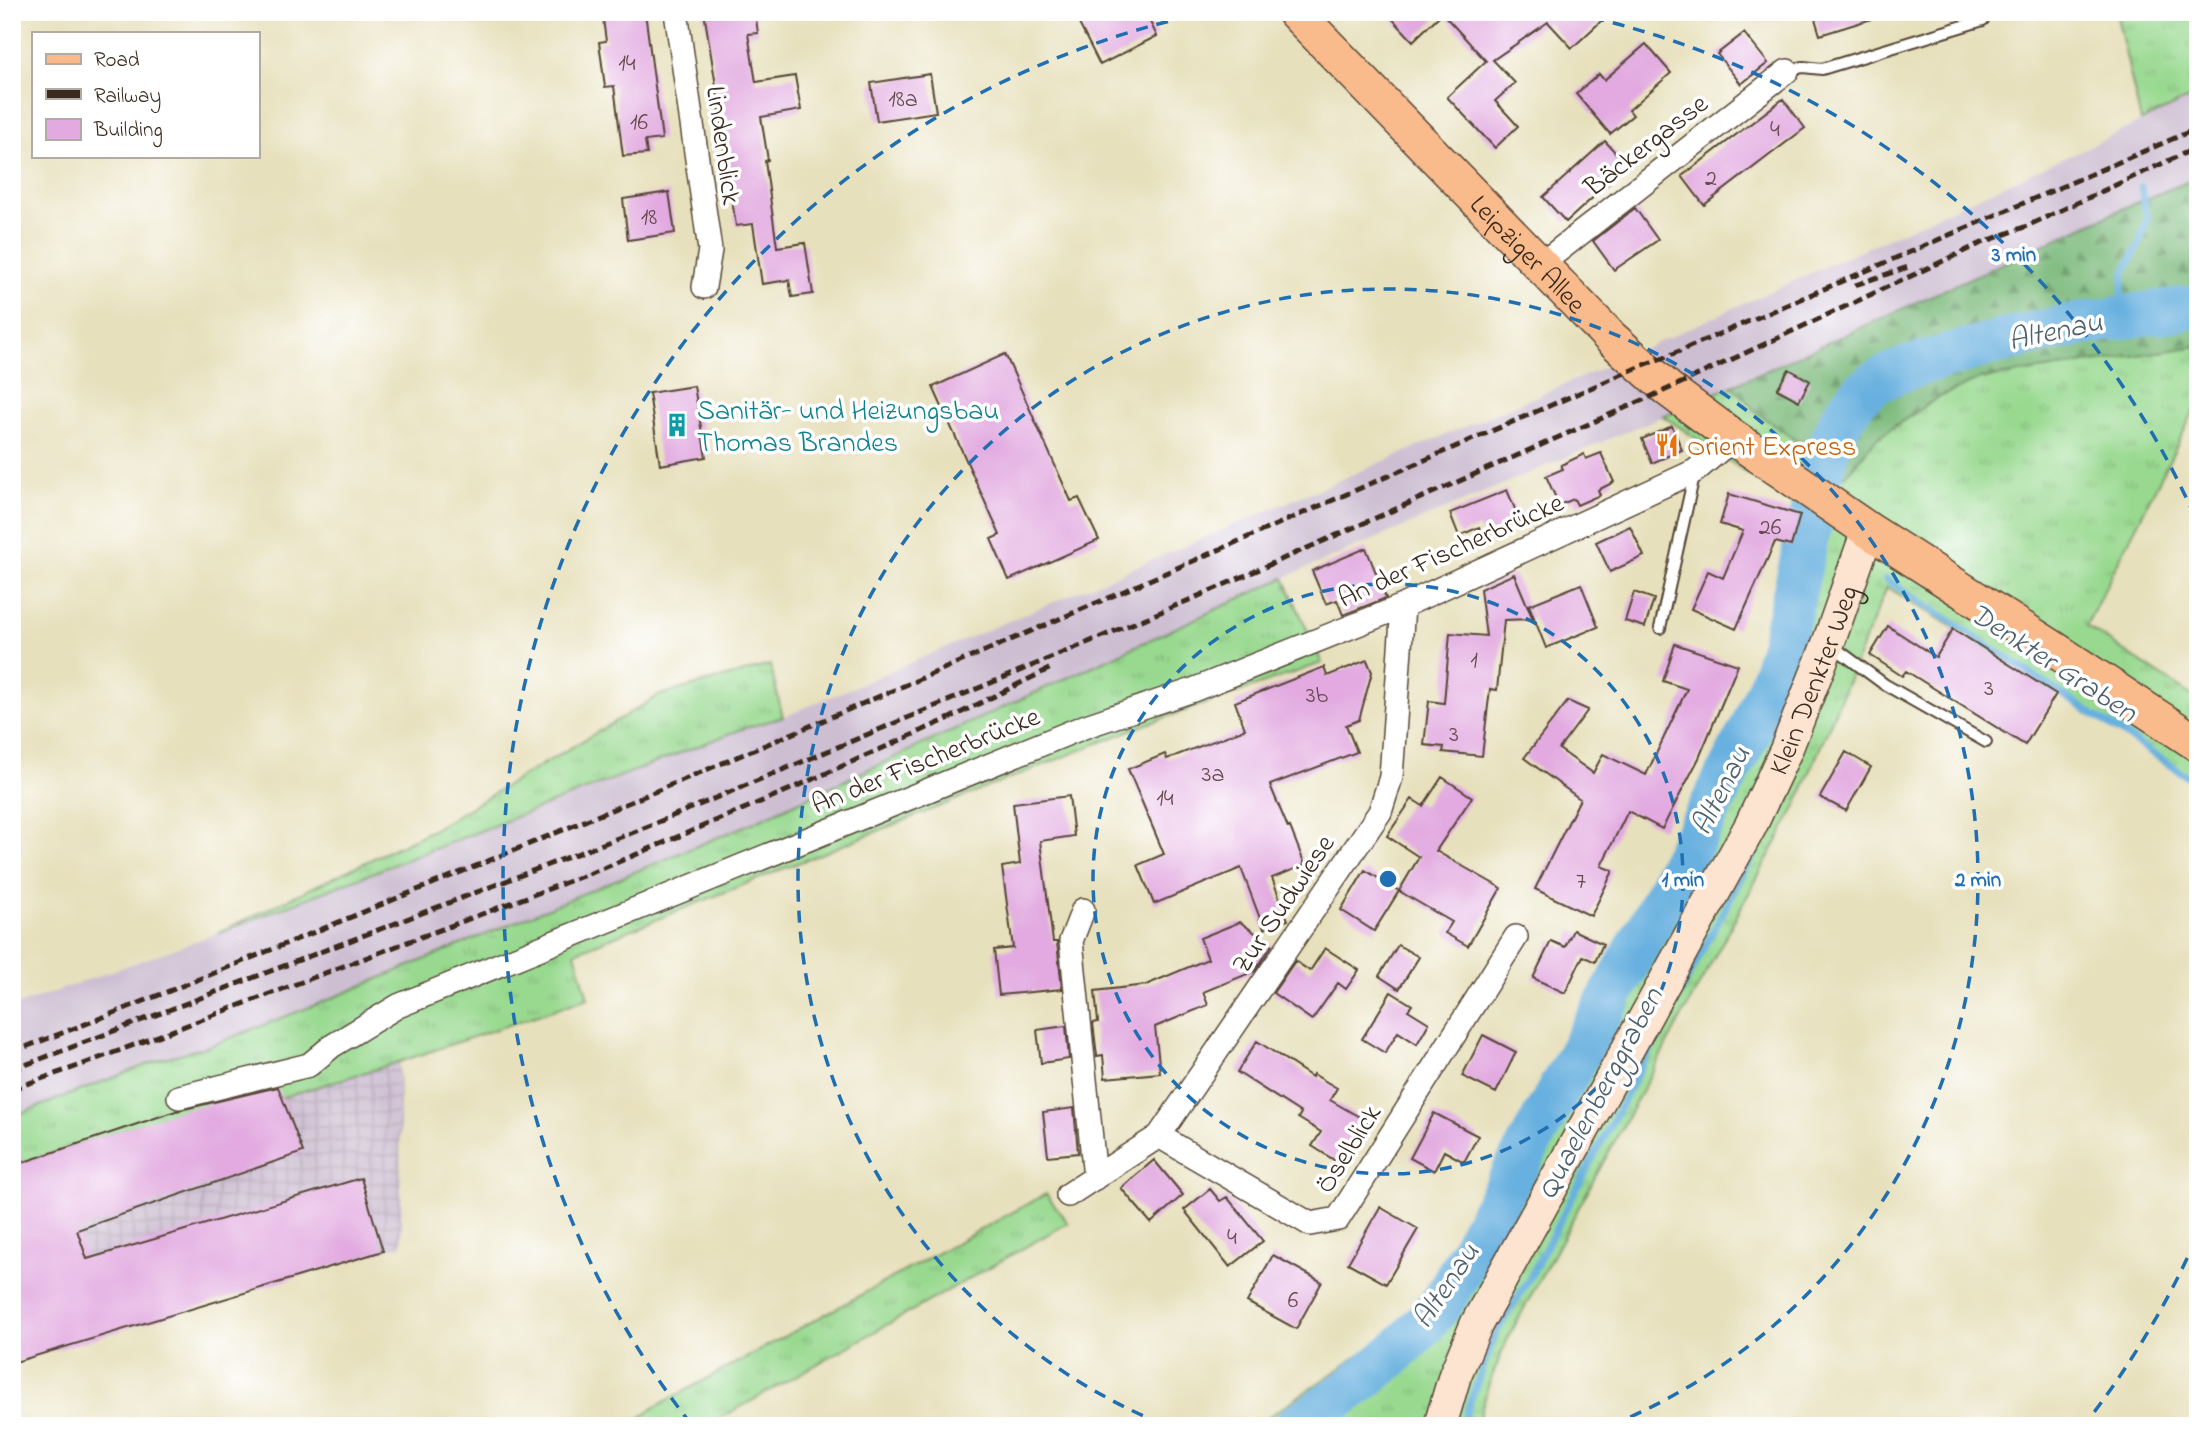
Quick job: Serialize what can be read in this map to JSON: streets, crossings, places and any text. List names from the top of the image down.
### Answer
{
  "streets": {
    "main road": ["Leipziger Allee"],
    "street": [
      "Bäckergasse",
      "Lindenblick",
      "An der Fischerbrücke",
      "Klein Denkter Weg",
      "Zur Sudwiese",
      "Öselblick"
    ]
  },
  "crossings": [
    ["Bäckergasse", "Leipziger Allee"],
    ["Leipziger Allee", "An der Fischerbrücke"],
    ["Leipziger Allee", "Klein Denkter Weg"],
    ["An der Fischerbrücke", "Zur Sudwiese"],
    ["Zur Sudwiese", "Öselblick"]
  ],
  "water": ["Altenau", "Denkter Graben", "Quaelenberggraben"],
  "places": {
    "building": ["Sanitär- und Heizungsbau Thomas Brandes"],
    "restaurant": ["Orient Express"]
  },
  "house_numbers": [
    "14",
    "18a",
    "16",
    "4",
    "2",
    "18",
    "26",
    "1",
    "3",
    "3b",
    "3",
    "3a",
    "14",
    "7",
    "4",
    "6"
  ],
  "legend": ["Road", "Railway", "Building"],
  "rings": ["3 min", "1 min", "2 min"]
}
